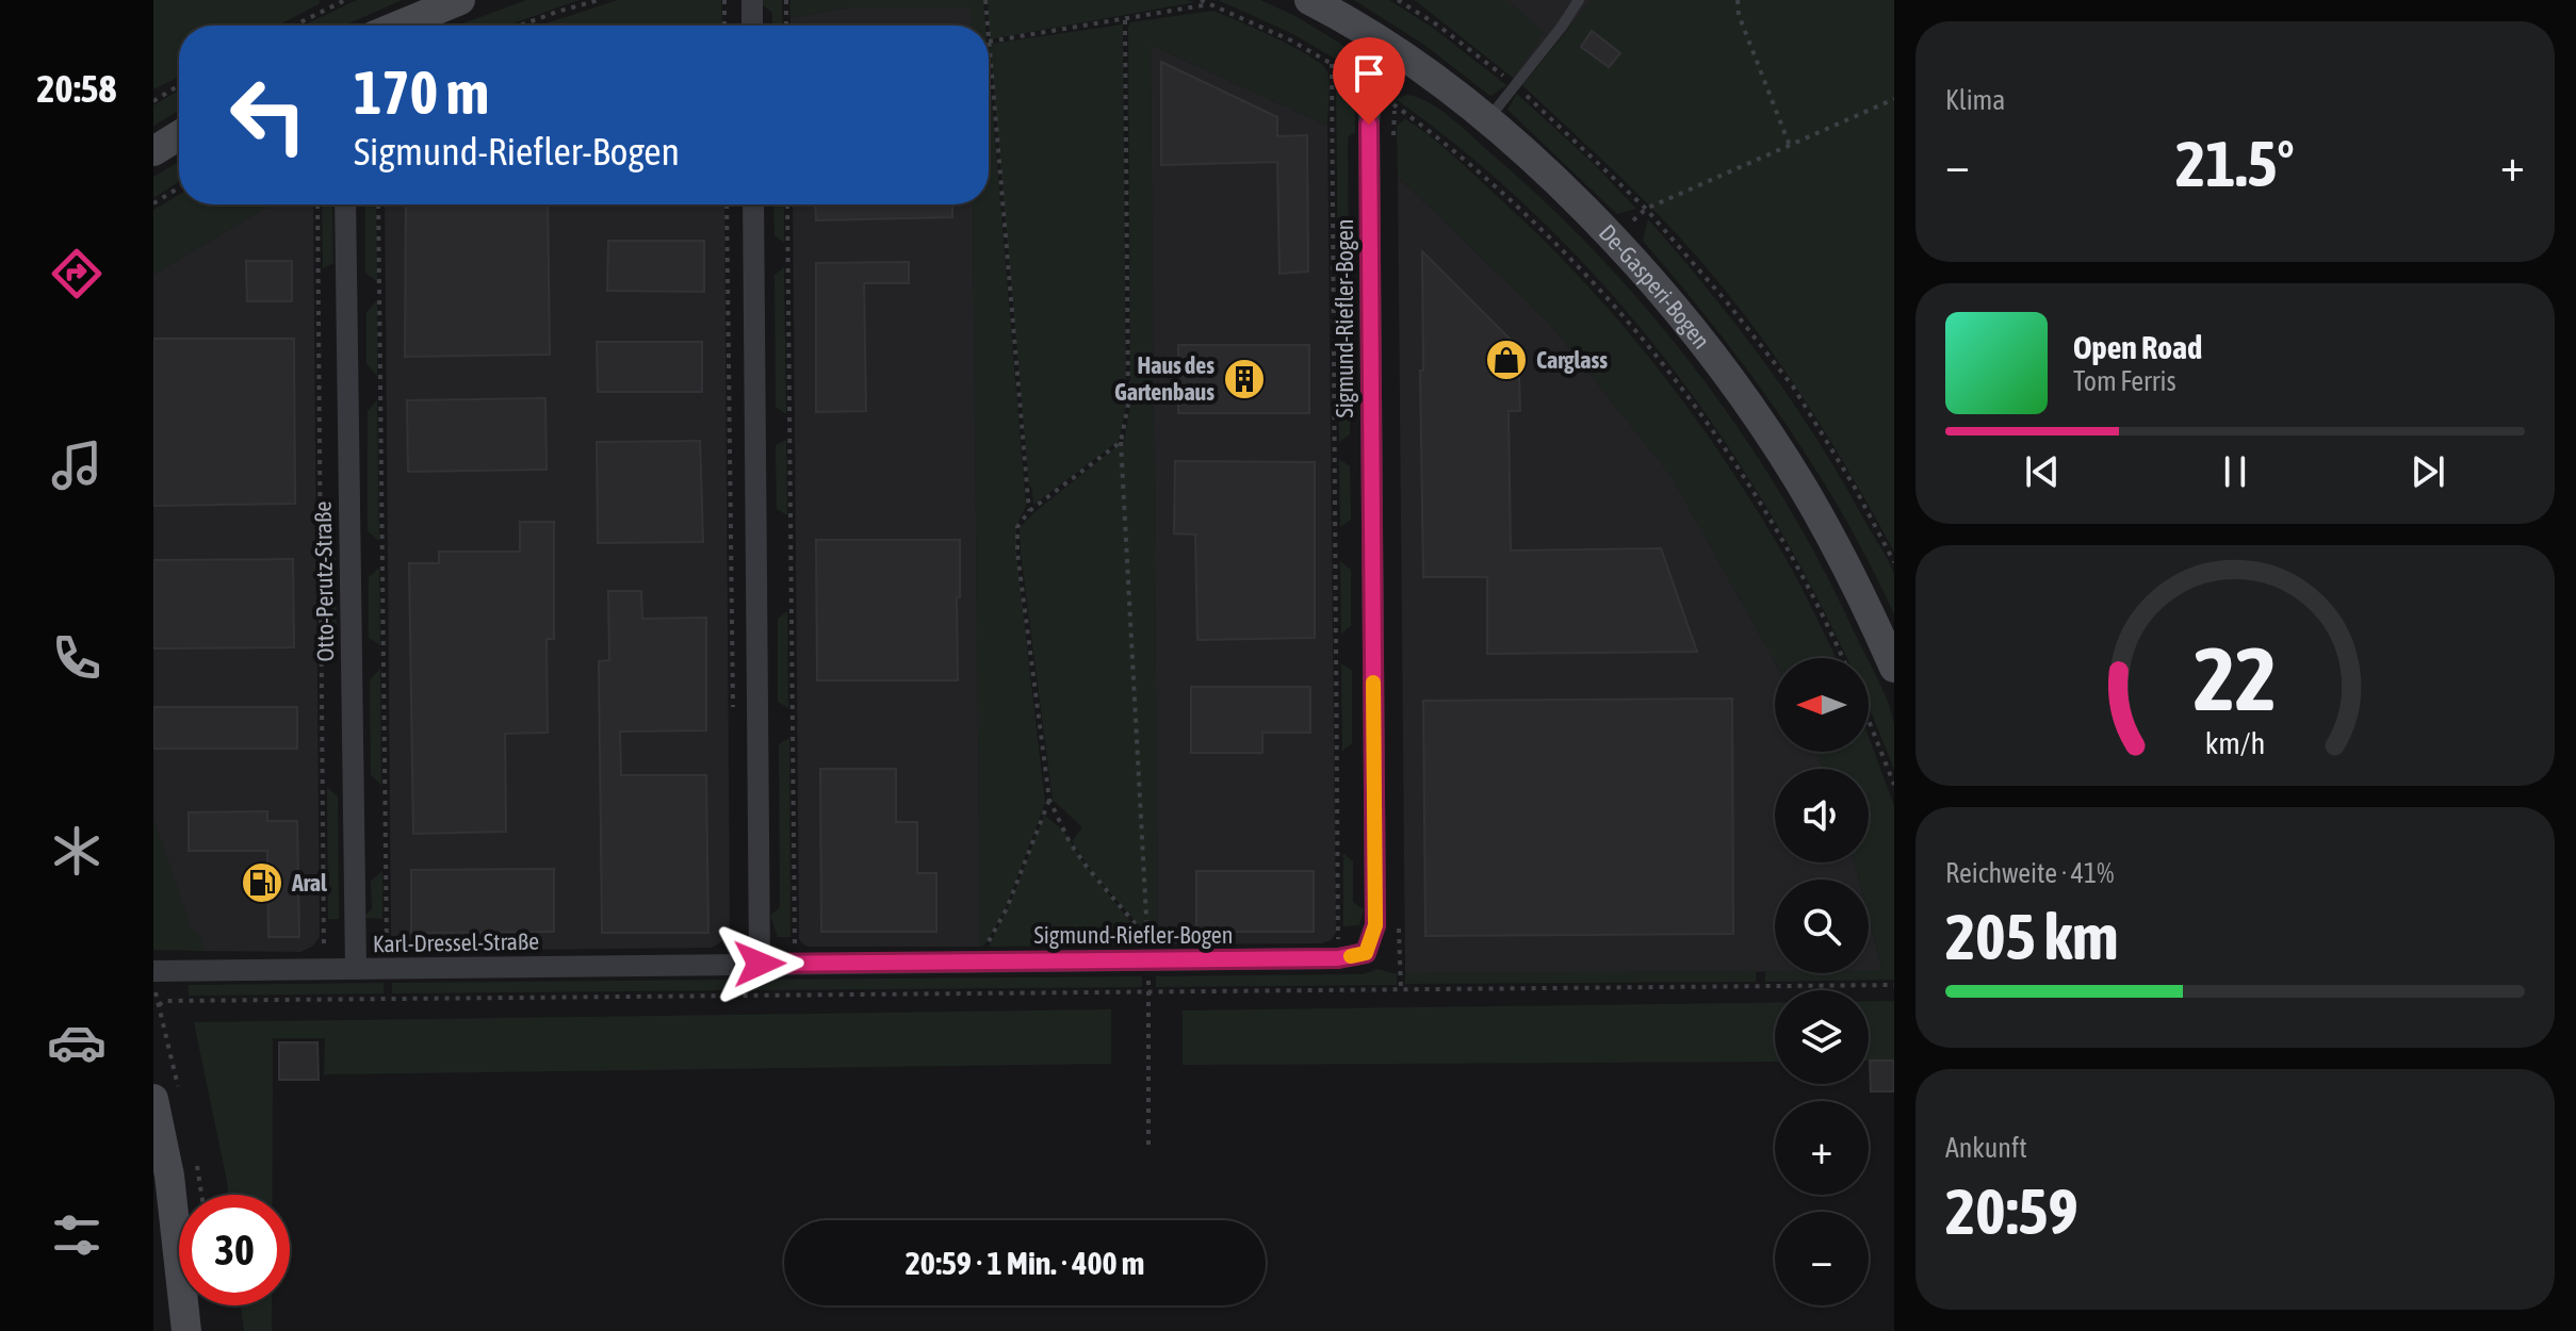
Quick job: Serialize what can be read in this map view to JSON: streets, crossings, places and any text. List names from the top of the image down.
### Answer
{
  "streets": {
    "main road": ["De-Gasperi-Bogen"],
    "street": ["Sigmund-Riefler-Bogen", "Otto-Perutz-Straße", "Karl-Dressel-Straße"]
  },
  "crossings": [
    ["De-Gasperi-Bogen", "Sigmund-Riefler-Bogen"],
    ["Sigmund-Riefler-Bogen", "Karl-Dressel-Straße"],
    ["Otto-Perutz-Straße", "Karl-Dressel-Straße"]
  ],
  "places": {
    "shop": ["Carglass"],
    "building": ["Haus des Gartenbaus"],
    "fuel station": ["Aral"]
  },
  "north": "left",
  "page": {
    "tabs": "20:58",
    "tile": [
      "Klima",
      ["Reichweite · 41%", "205 km"],
      ["Ankunft", "20:59"]
    ],
    "turn": ["170 m", "Sigmund-Riefler-Bogen"],
    "heat": ["−", "21.5°", "+"],
    "song": ["Open Road", "Tom Ferris"],
    "map_buttons": ["+", "−"],
    "limit": "30",
    "trip": "20:59 · 1 Min. · 400 m",
    "gauge": ["22", "km/h"]
  }
}
